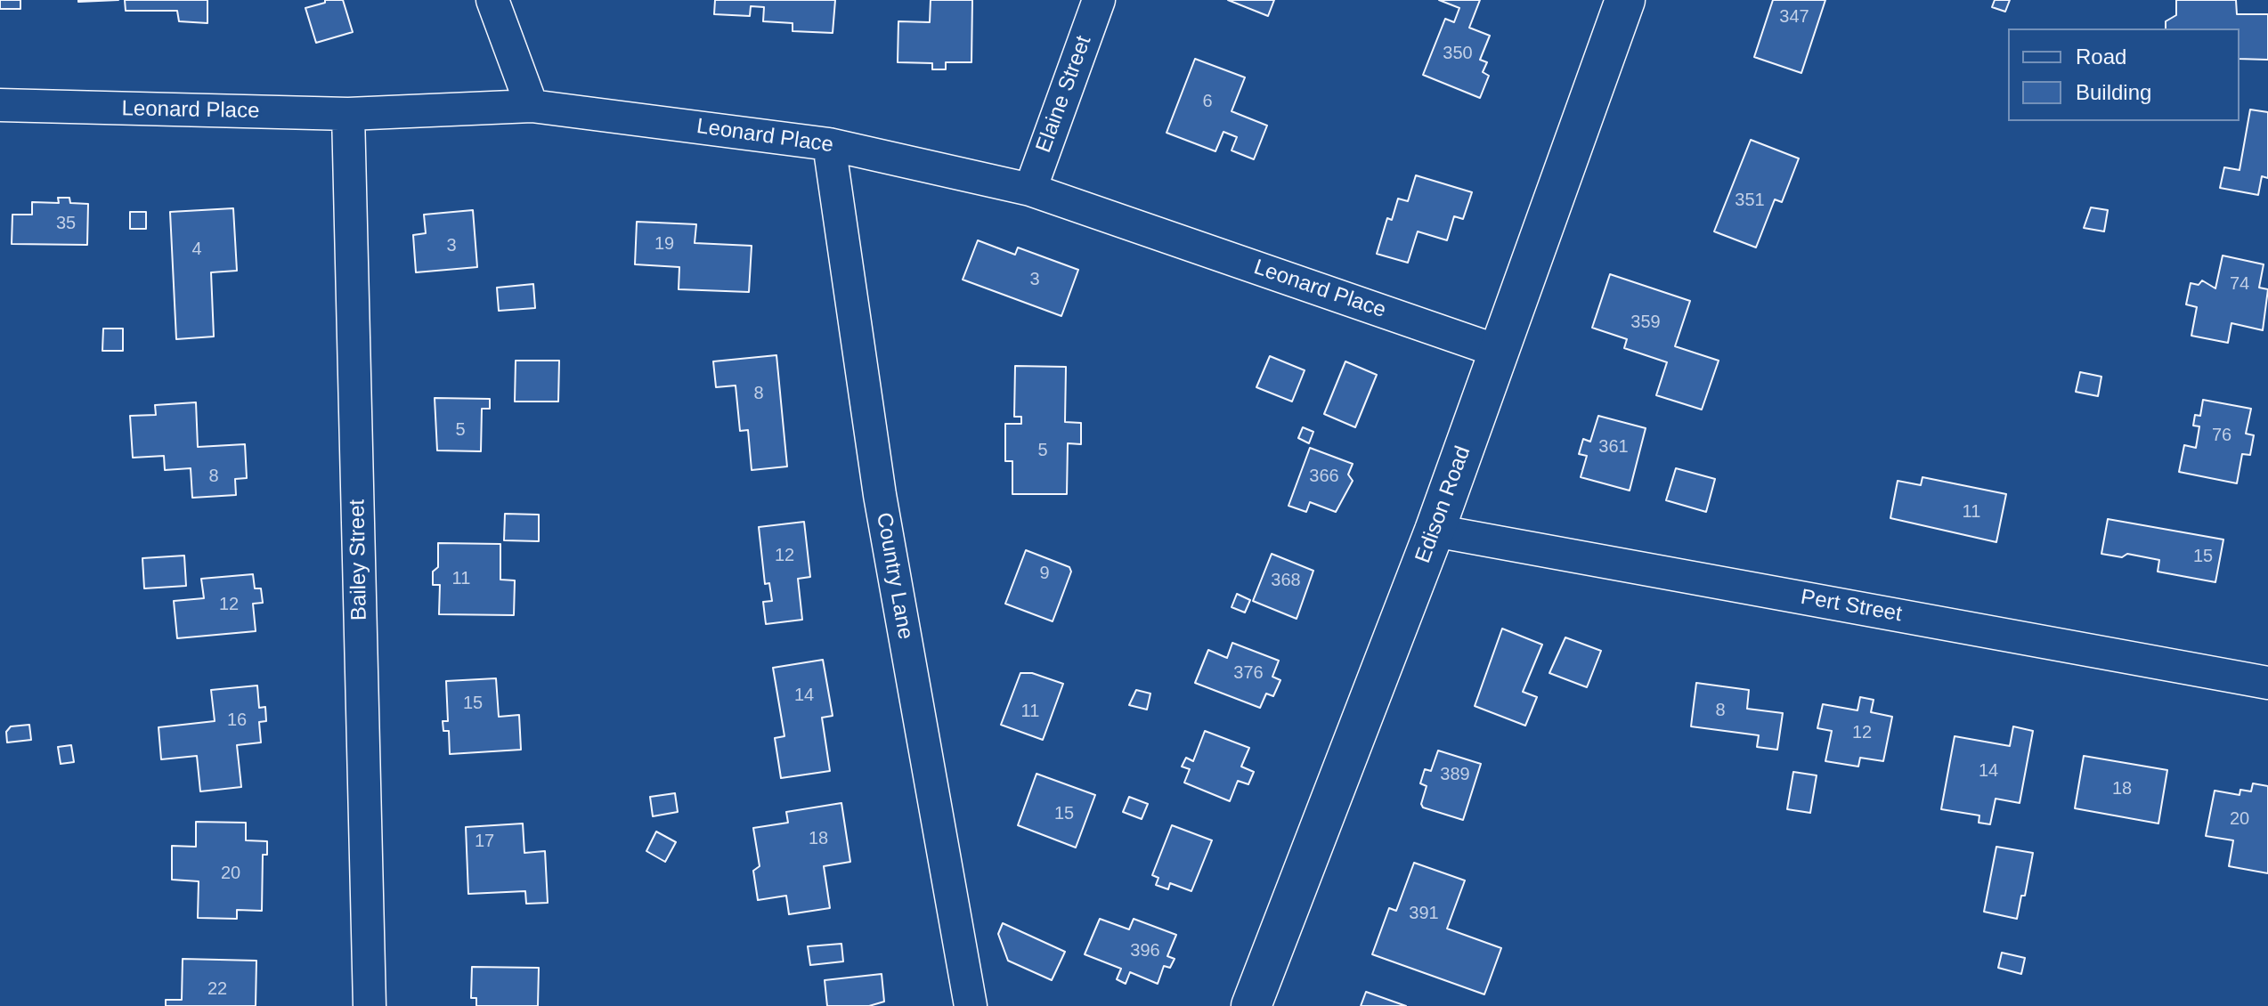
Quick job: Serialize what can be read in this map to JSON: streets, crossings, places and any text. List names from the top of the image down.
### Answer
{
  "streets": {
    "street": [
      "Elaine Street",
      "Leonard Place",
      "Edison Road",
      "Bailey Street",
      "Country Lane",
      "Pert Street"
    ]
  },
  "crossings": [
    ["Elaine Street", "Leonard Place"],
    ["Leonard Place", "Edison Road"],
    ["Leonard Place", "Bailey Street"],
    ["Leonard Place", "Country Lane"],
    ["Edison Road", "Pert Street"]
  ],
  "house_numbers": [
    "347",
    "350",
    "6",
    "351",
    "35",
    "19",
    "3",
    "4",
    "3",
    "74",
    "359",
    "8",
    "5",
    "76",
    "361",
    "5",
    "8",
    "366",
    "11",
    "12",
    "15",
    "9",
    "11",
    "368",
    "12",
    "376",
    "14",
    "15",
    "8",
    "11",
    "16",
    "12",
    "14",
    "389",
    "18",
    "15",
    "20",
    "18",
    "17",
    "20",
    "391",
    "396",
    "22"
  ],
  "legend": ["Road", "Building"]
}
